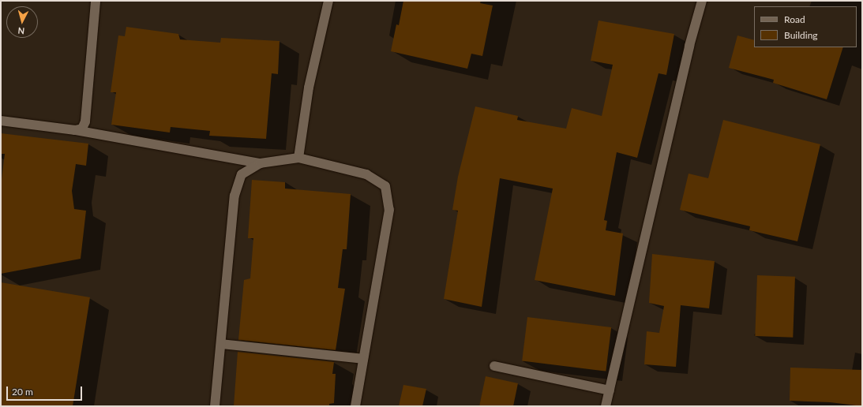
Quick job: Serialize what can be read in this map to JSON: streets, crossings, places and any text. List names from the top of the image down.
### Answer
{
  "legend": ["Road", "Building"],
  "scale_bar": "20 m",
  "north": "bottom"
}
